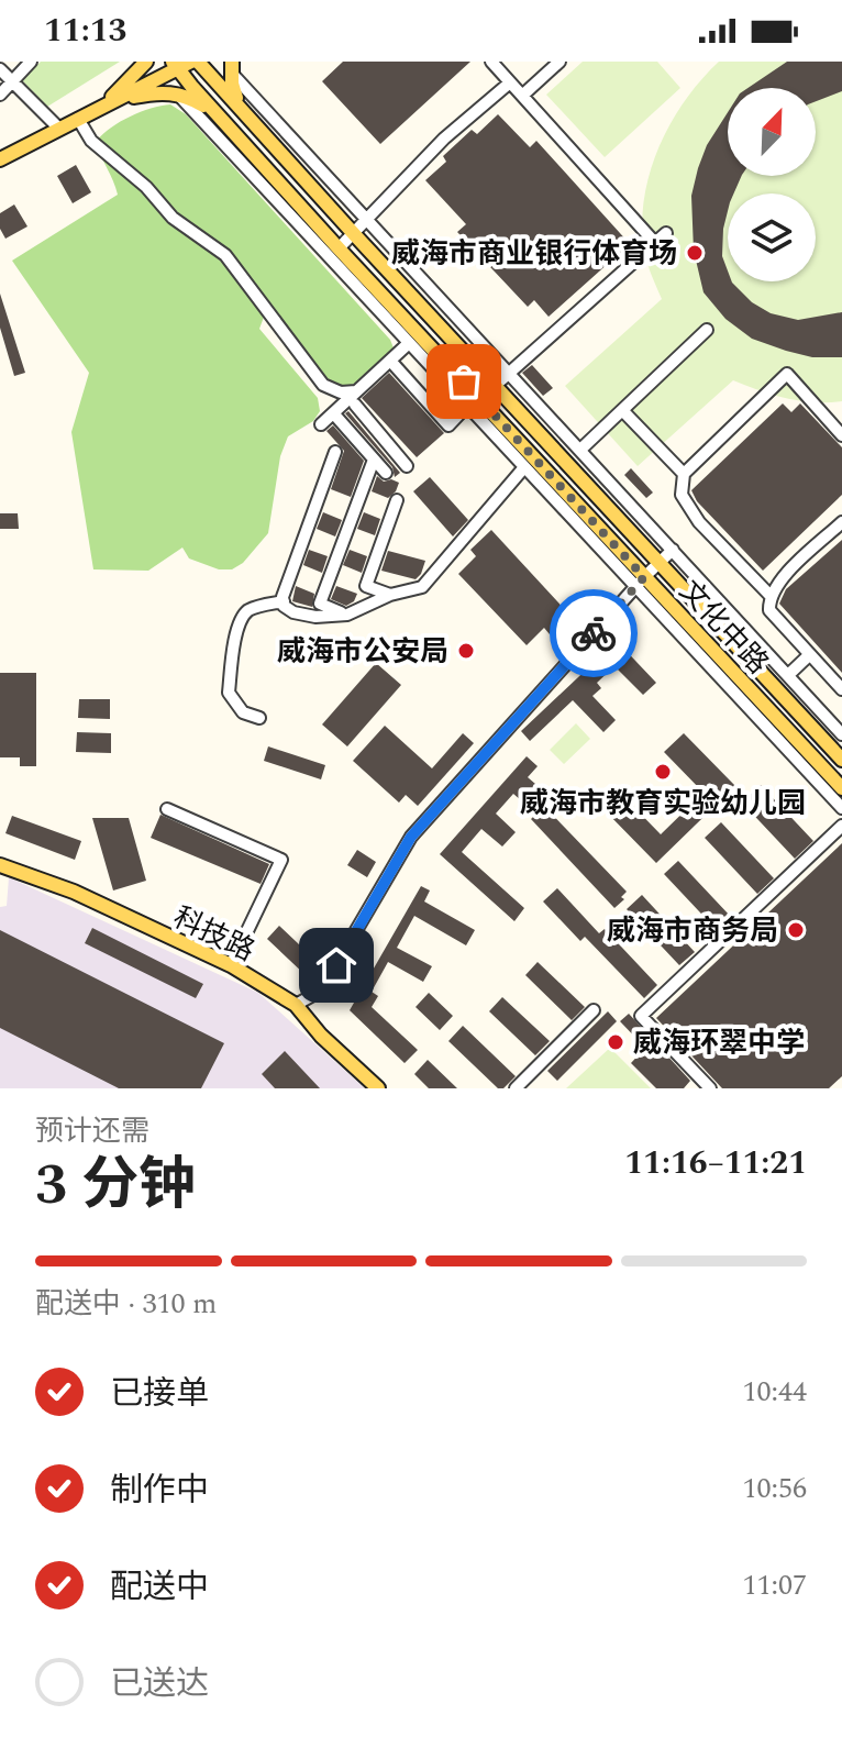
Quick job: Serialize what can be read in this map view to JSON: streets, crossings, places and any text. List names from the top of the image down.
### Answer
{
  "streets": {
    "main road": ["文化中路", "科技路"]
  },
  "places": [
    "威海市商业银行体育场",
    "威海市公安局",
    "威海市教育实验幼儿园",
    "威海市商务局",
    "威海环翠中学"
  ],
  "north": "top right",
  "page": {
    "status": "11:13",
    "heading": ["3 分钟", "预计还需", "11:16–11:21"],
    "bar": "配送中 · 310 m",
    "list": [
      ["已接单", "10:44"],
      ["制作中", "10:56"],
      ["配送中", "11:07"],
      "已送达"
    ]
  }
}
